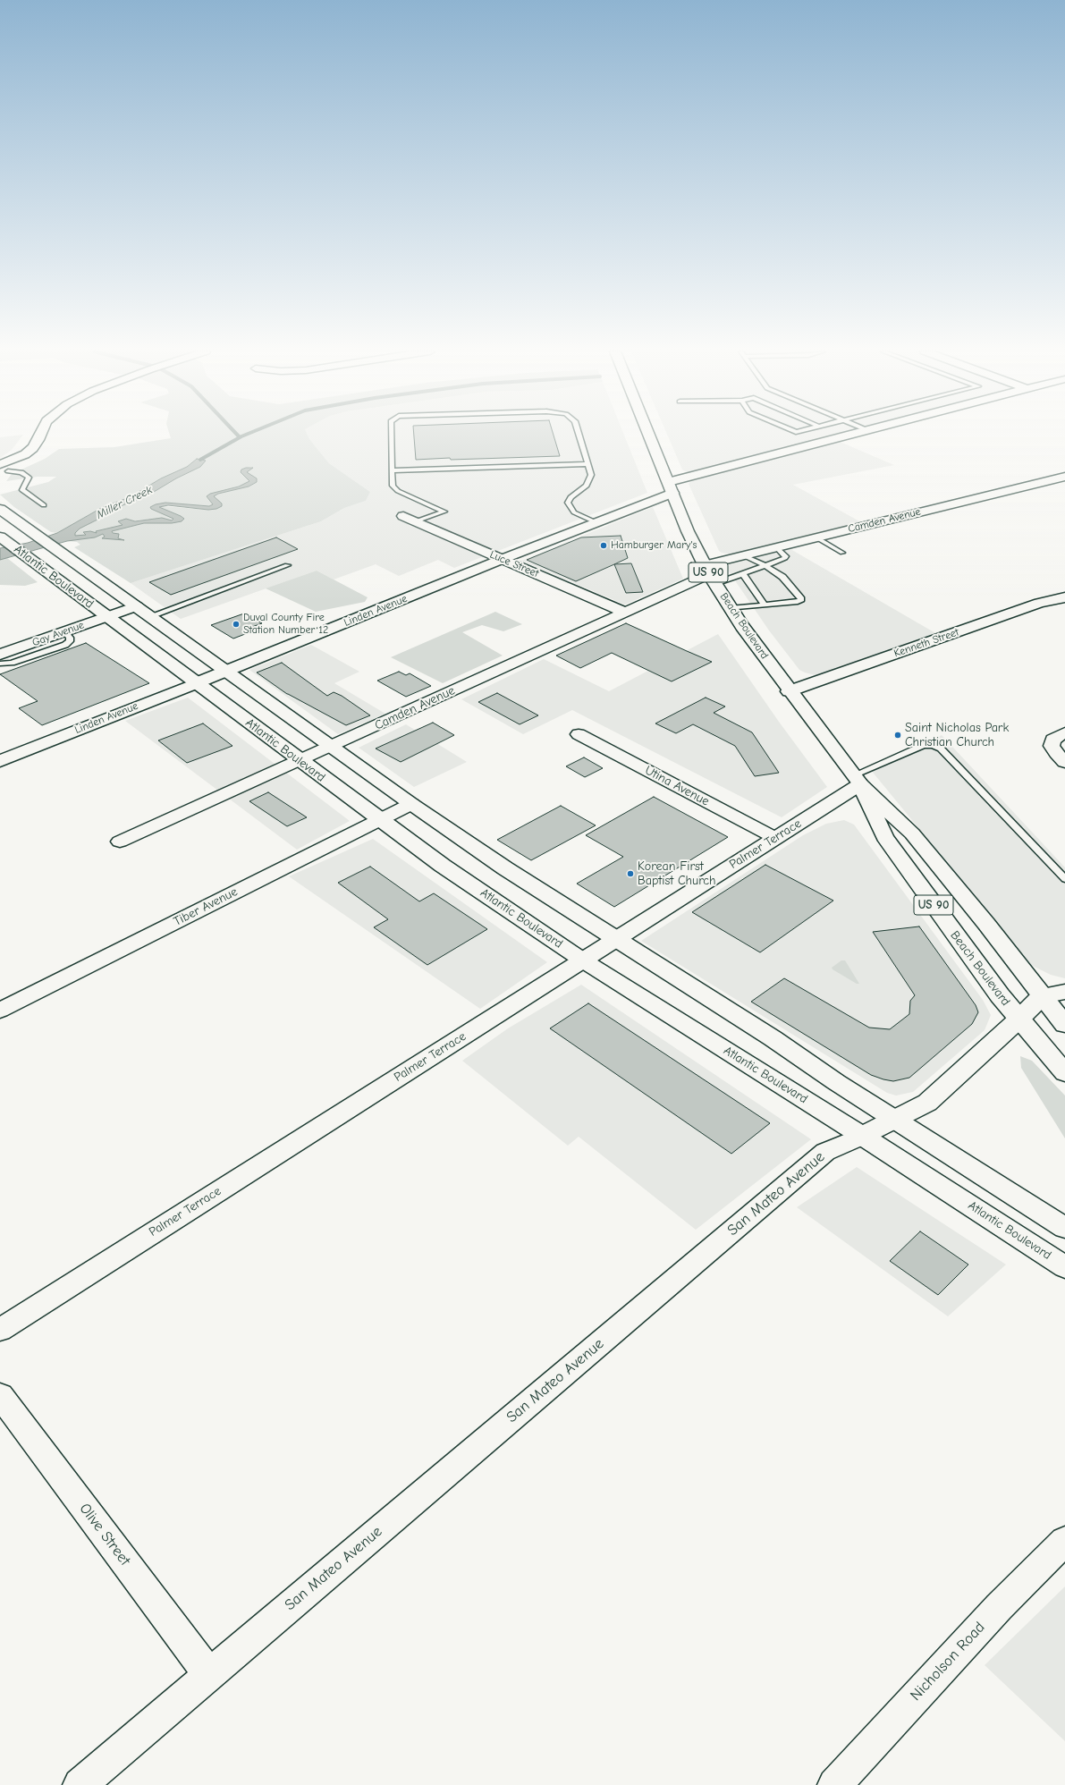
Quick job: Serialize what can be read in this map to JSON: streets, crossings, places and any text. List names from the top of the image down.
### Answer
{
  "streets": {
    "main road": [
      "US 90",
      "Atlantic Boulevard",
      "Linden Avenue",
      "Beach Boulevard",
      "San Mateo Avenue"
    ],
    "street": [
      "Camden Avenue",
      "Luce Street",
      "Gay Avenue",
      "Kenneth Street",
      "Utina Avenue",
      "Palmer Terrace",
      "Tiber Avenue",
      "Olive Street",
      "Nicholson Road"
    ]
  },
  "crossings": [
    ["Camden Avenue", "Luce Street"],
    ["Camden Avenue", "Atlantic Boulevard"],
    ["Camden Avenue", "Beach Boulevard"],
    ["Luce Street", "Linden Avenue"],
    ["Atlantic Boulevard", "Linden Avenue"],
    ["Atlantic Boulevard", "Gay Avenue"],
    ["Atlantic Boulevard", "Palmer Terrace"],
    ["Atlantic Boulevard", "Tiber Avenue"],
    ["Atlantic Boulevard", "San Mateo Avenue"],
    ["Linden Avenue", "Beach Boulevard"],
    ["Beach Boulevard", "Kenneth Street"],
    ["Beach Boulevard", "Palmer Terrace"],
    ["Beach Boulevard", "San Mateo Avenue"],
    ["Utina Avenue", "Palmer Terrace"],
    ["San Mateo Avenue", "Olive Street"]
  ],
  "water": ["Miller Creek"],
  "places": [
    "Hamburger Mary's",
    "Duval County Fire Station Number 12",
    "Saint Nicholas Park Christian Church",
    "Korean First Baptist Church"
  ]
}
